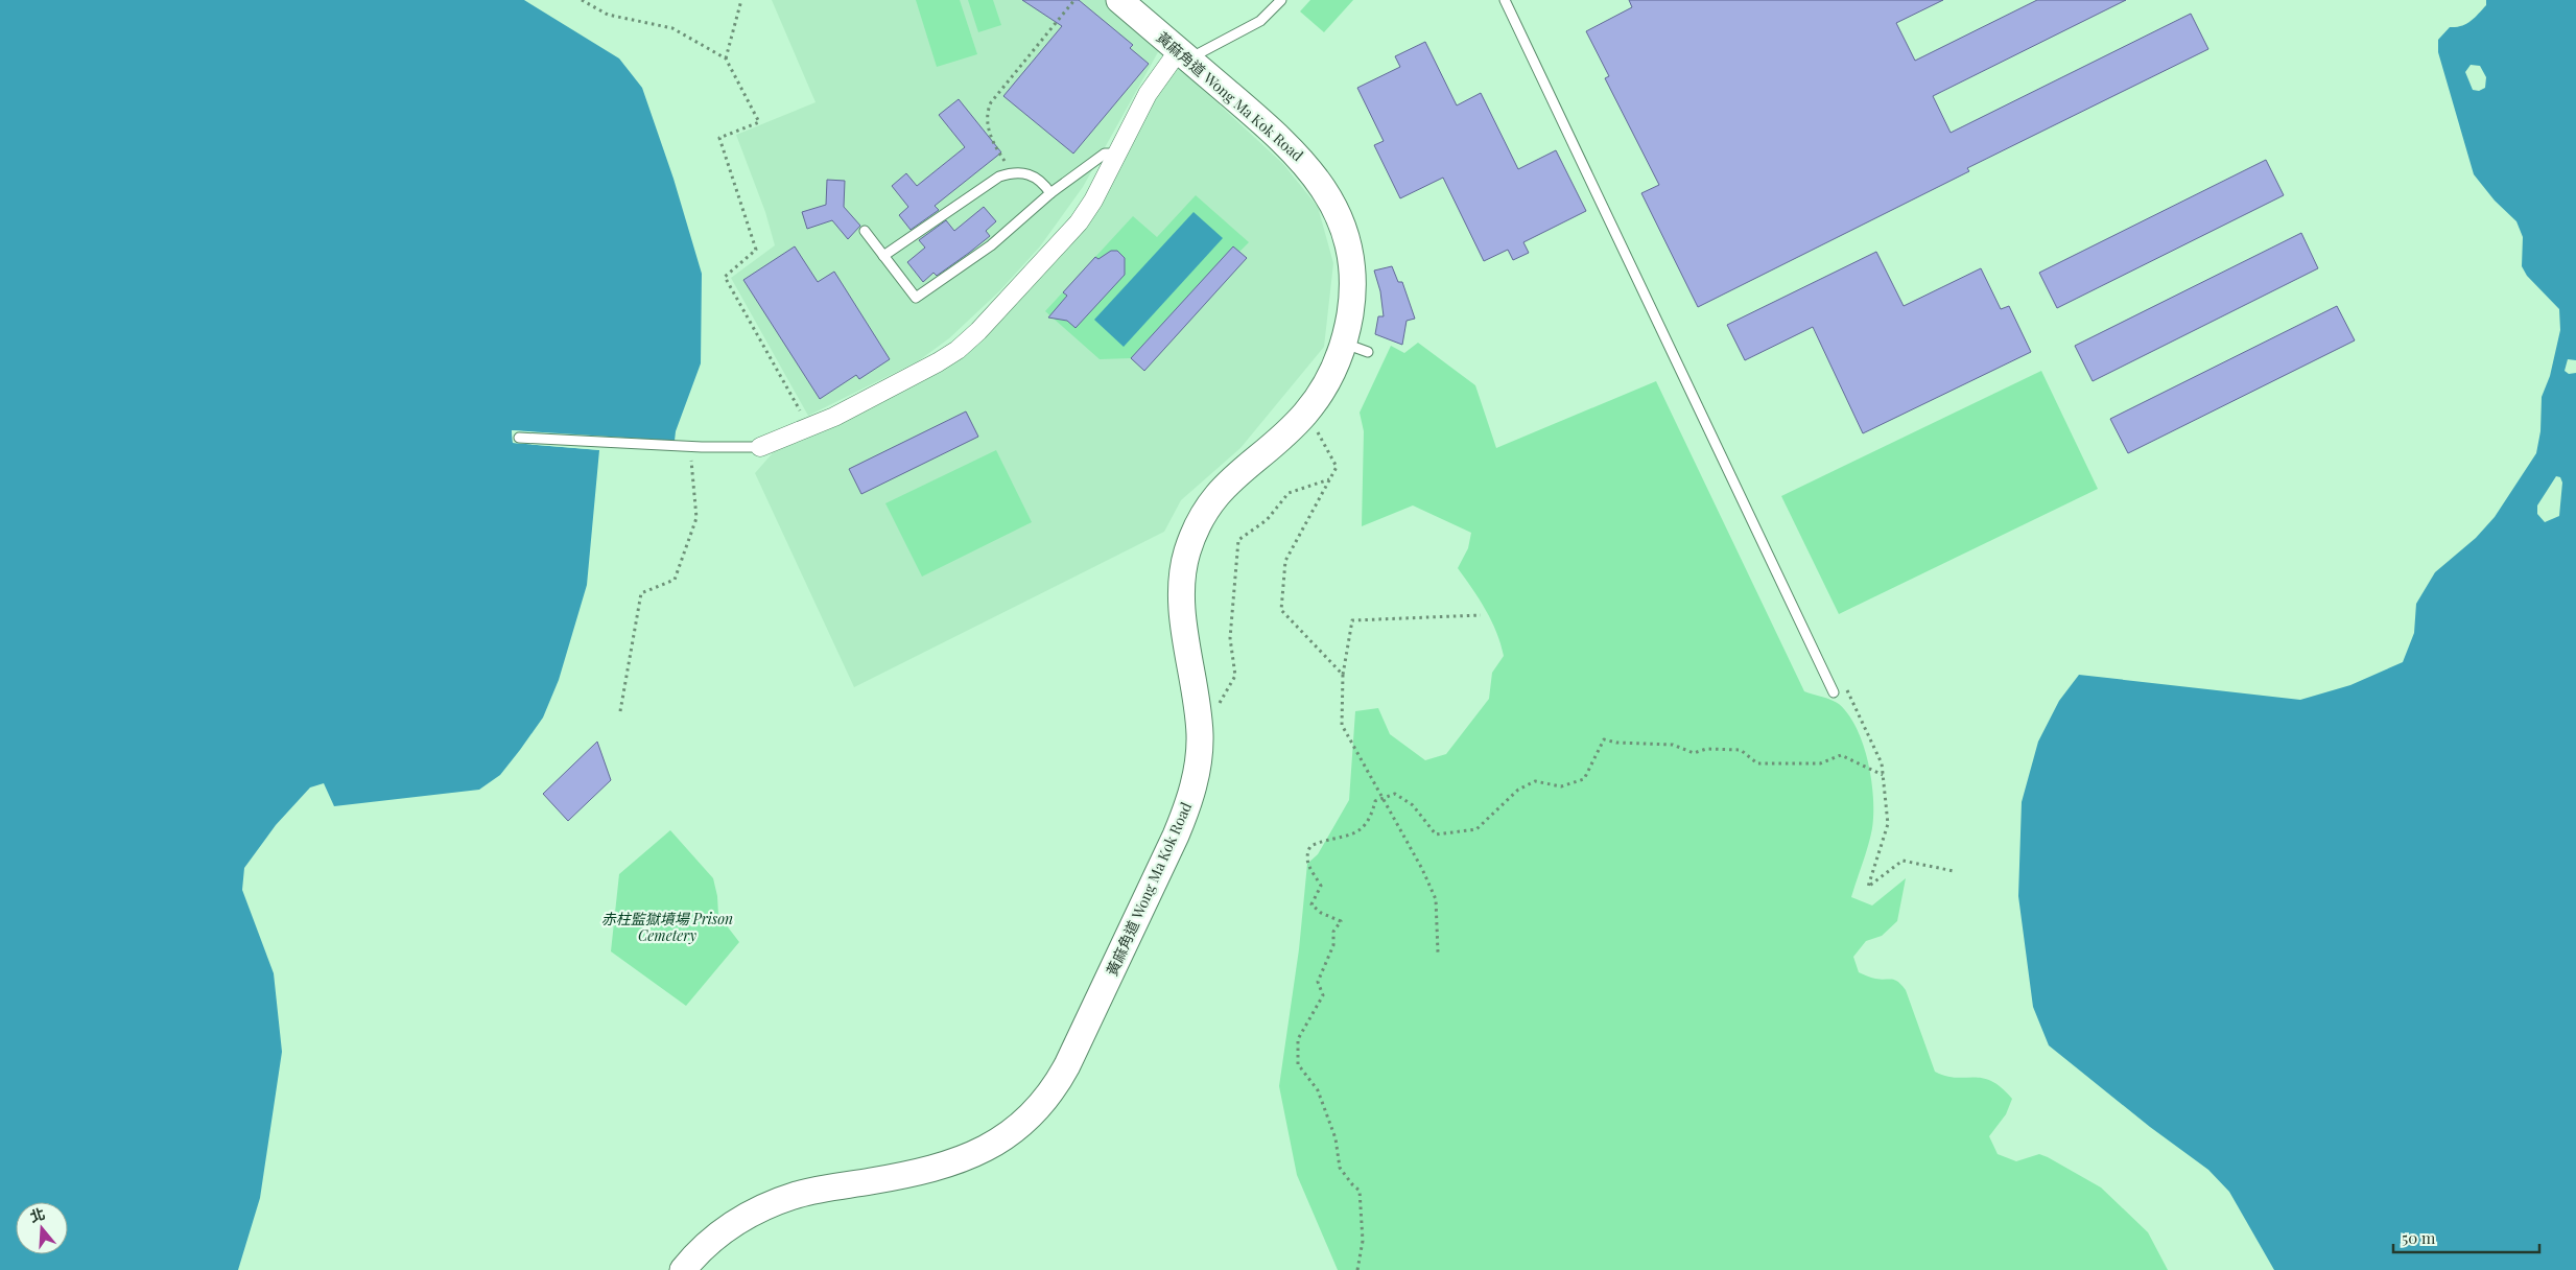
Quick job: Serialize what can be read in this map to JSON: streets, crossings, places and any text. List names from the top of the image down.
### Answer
{
  "streets": {
    "street": ["黃麻角道 Wong Ma Kok Road"]
  },
  "parks": ["赤柱監獄墳場 Prison Cemetery"],
  "scale_bar": "50 m",
  "north": "top"
}
